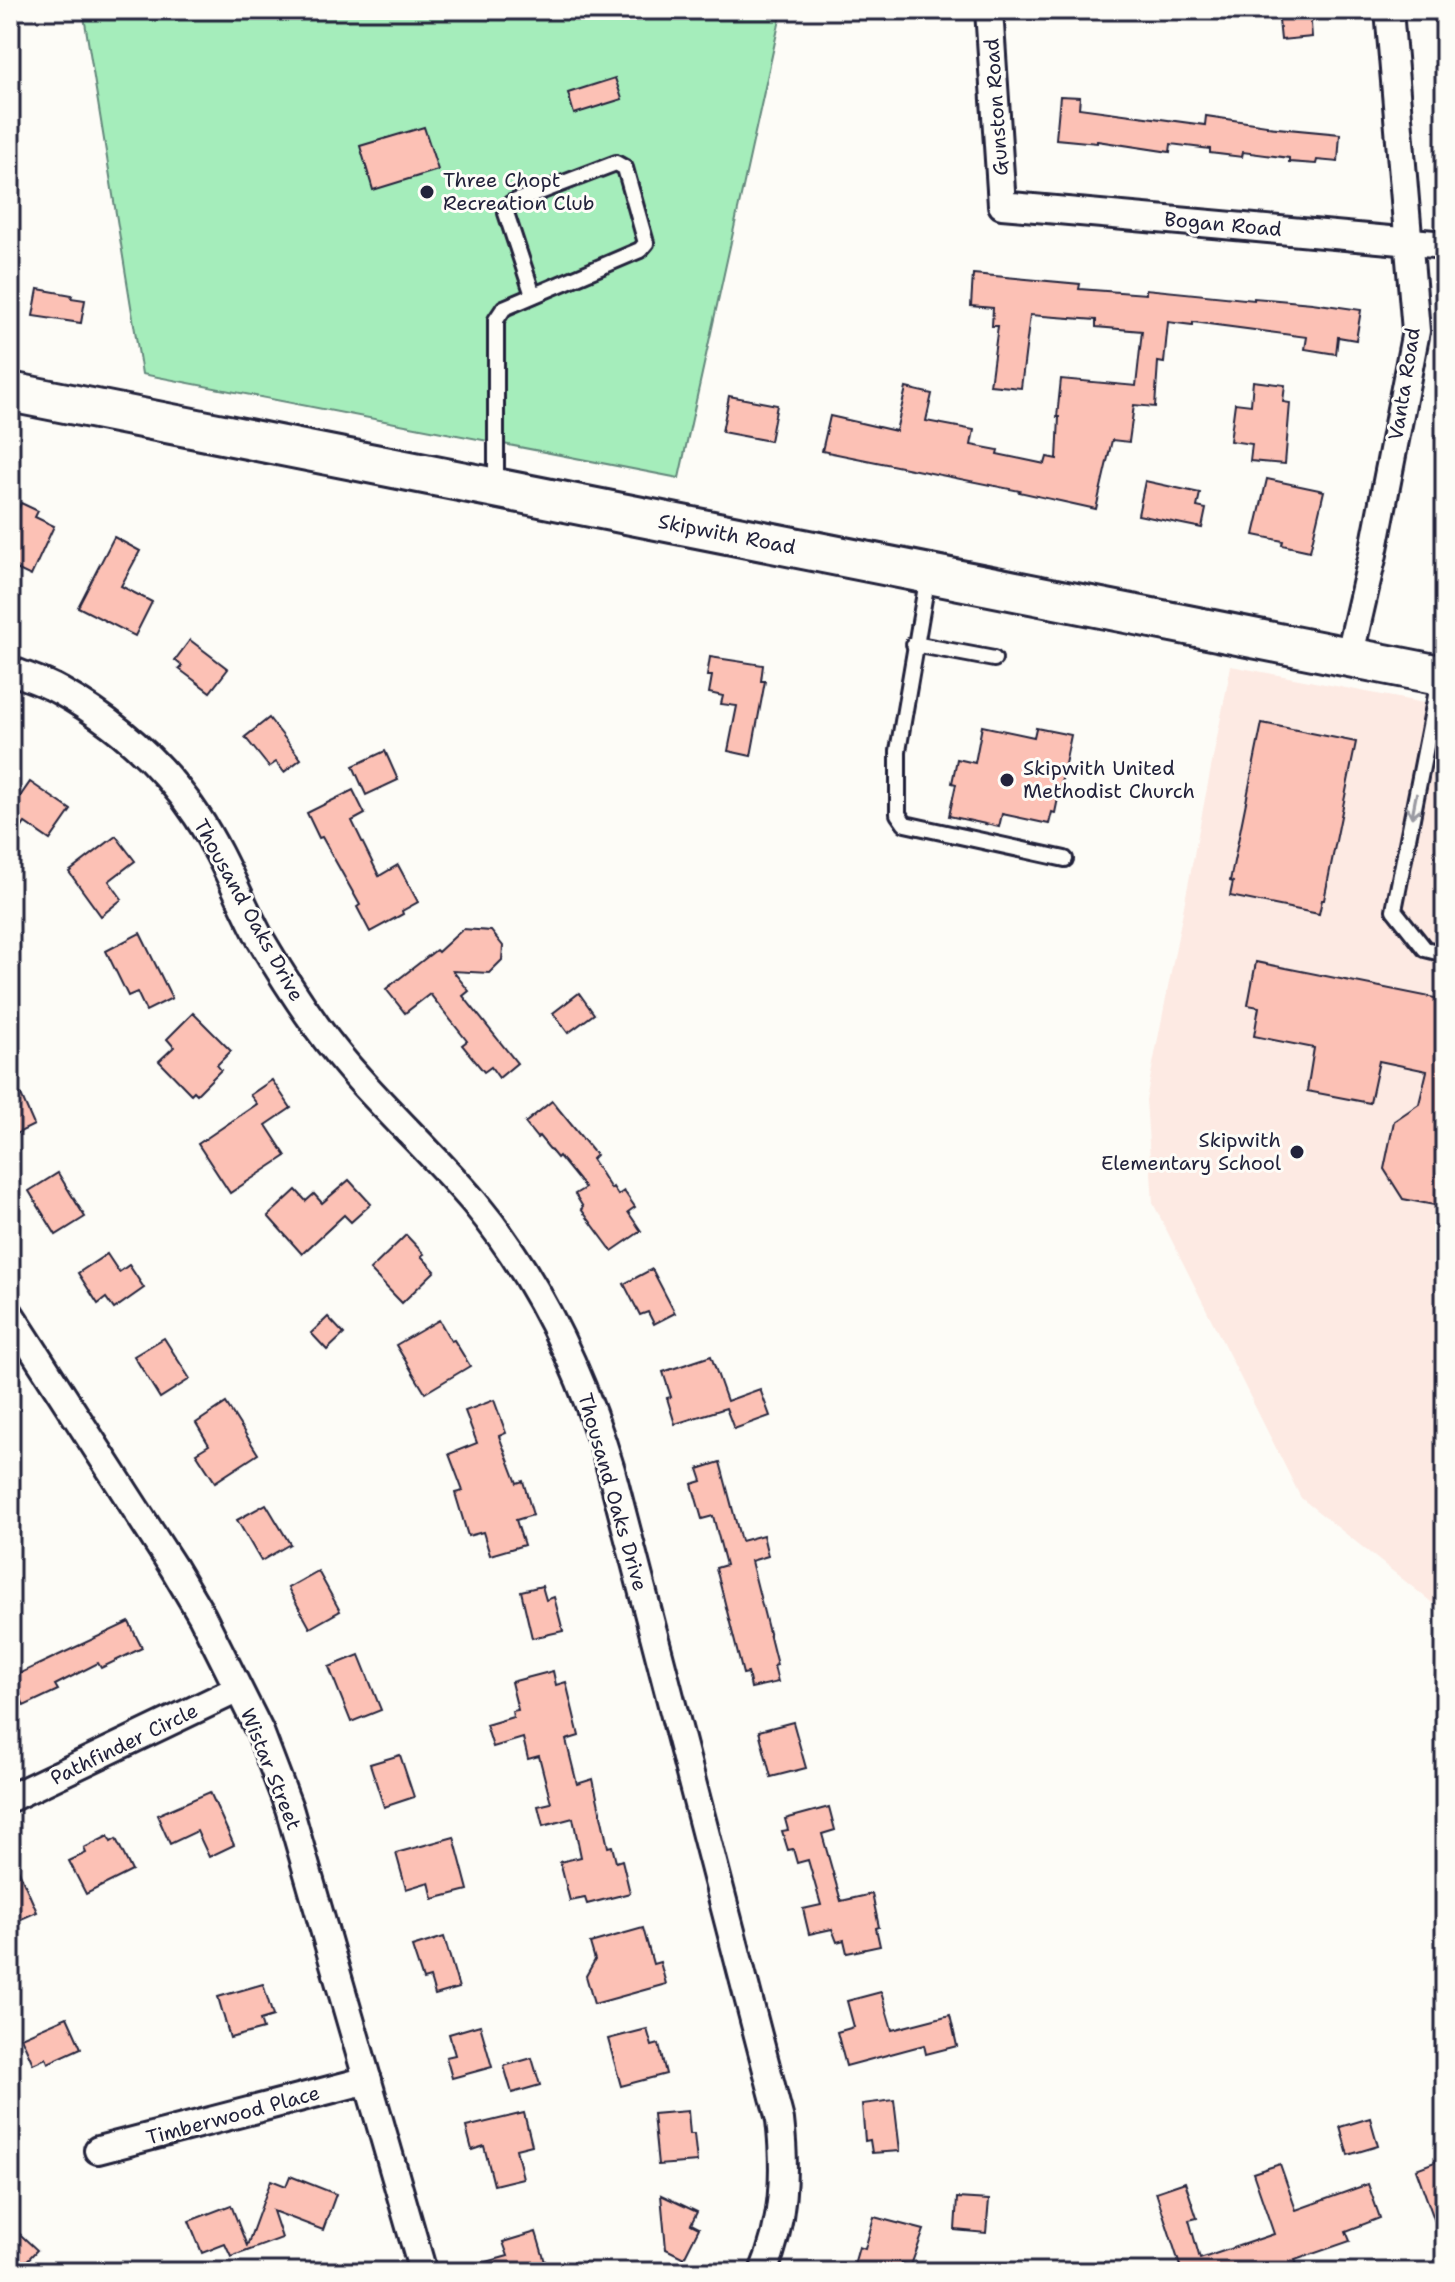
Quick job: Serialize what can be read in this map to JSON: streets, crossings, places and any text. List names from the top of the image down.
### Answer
{
  "streets": {
    "main road": ["Skipwith Road"],
    "street": [
      "Gunston Road",
      "Bogan Road",
      "Vanta Road",
      "Thousand Oaks Drive",
      "Pathfinder Circle",
      "Wistar Street",
      "Timberwood Place"
    ]
  },
  "crossings": [
    ["Gunston Road", "Bogan Road"],
    ["Bogan Road", "Vanta Road"],
    ["Vanta Road", "Skipwith Road"],
    ["Pathfinder Circle", "Wistar Street"],
    ["Wistar Street", "Timberwood Place"]
  ],
  "places": ["Three Chopt Recreation Club", "Skipwith United Methodist Church", "Skipwith Elementary School"]
}
